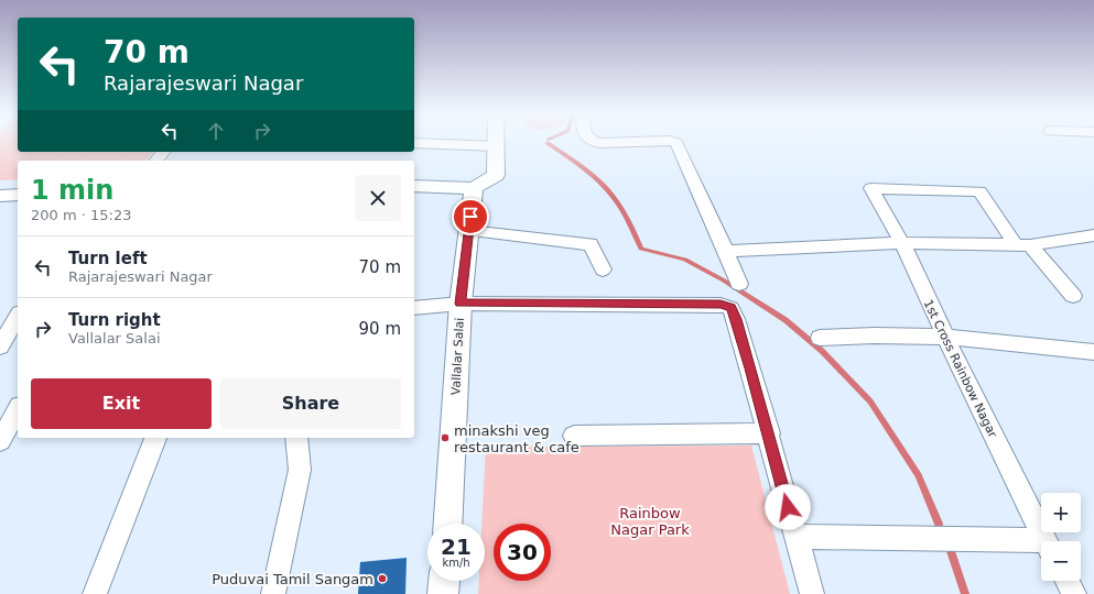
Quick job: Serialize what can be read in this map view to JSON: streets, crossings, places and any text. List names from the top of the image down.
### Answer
{
  "streets": {
    "street": ["Vallalar Salai", "1st Cross Rainbow Nagar"]
  },
  "parks": ["Rainbow Nagar Park"],
  "places": ["minakshi veg restaurant & cafe", "Puduvai Tamil Sangam"],
  "page": {
    "turn": ["70 m", "Rajarajeswari Nagar"],
    "heading": ["1 min", "200 m · 15:23"],
    "list": [
      {
        "name": "Turn left",
        "note": "Rajarajeswari Nagar",
        "value": "70 m"
      },
      {
        "name": "Turn right",
        "note": "Vallalar Salai",
        "value": "90 m"
      }
    ],
    "buttons": ["Exit", "Share"],
    "map_buttons": ["+", "−"],
    "speed": "21 km/h",
    "limit": "30"
  }
}
